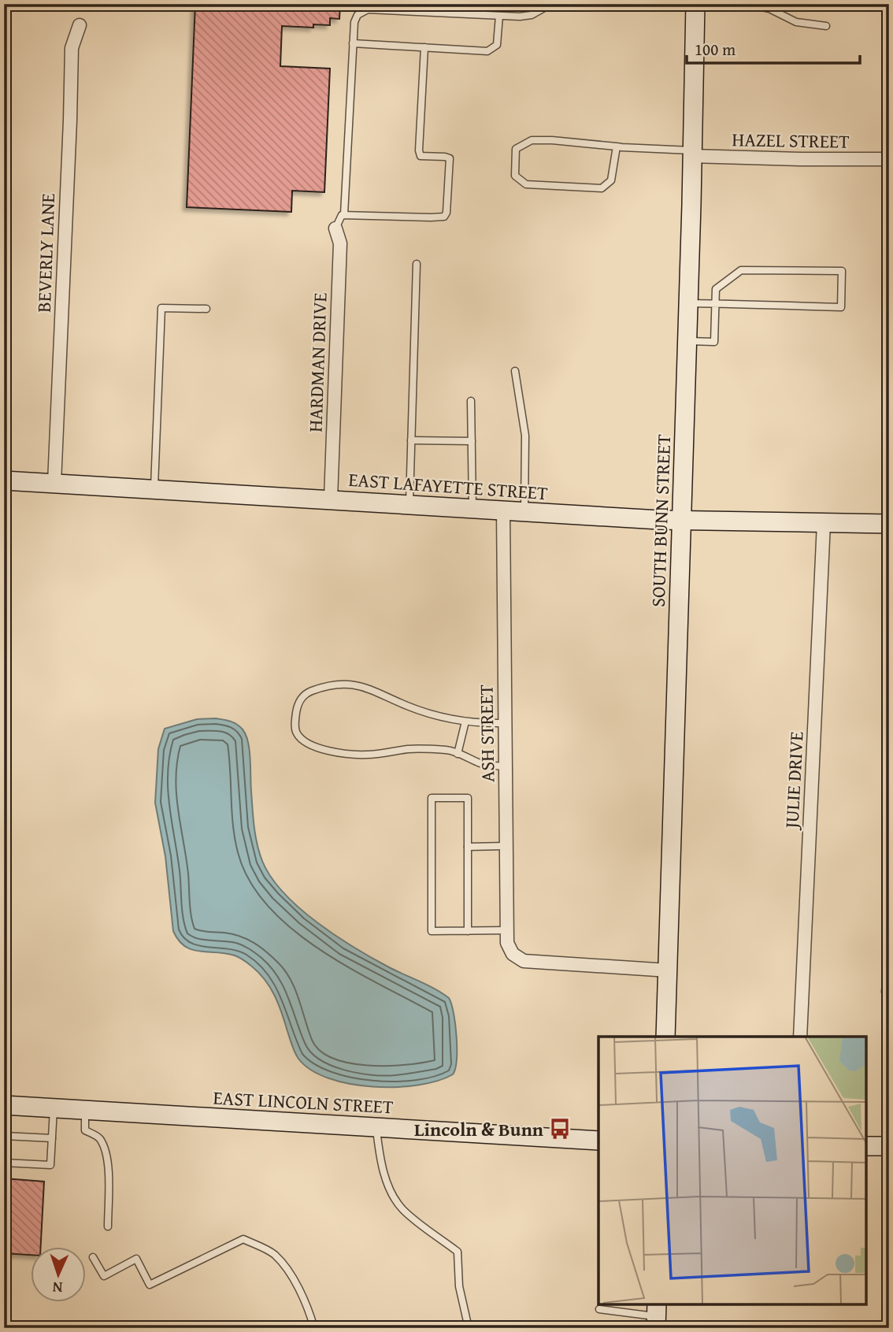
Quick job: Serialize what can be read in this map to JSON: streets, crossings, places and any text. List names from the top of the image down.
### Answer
{
  "streets": {
    "street": [
      "HAZEL STREET",
      "BEVERLY LANE",
      "HARDMAN DRIVE",
      "EAST LAFAYETTE STREET",
      "SOUTH BUNN STREET",
      "ASH STREET",
      "JULIE DRIVE",
      "EAST LINCOLN STREET"
    ]
  },
  "crossings": [
    ["HAZEL STREET", "SOUTH BUNN STREET"],
    ["BEVERLY LANE", "EAST LAFAYETTE STREET"],
    ["HARDMAN DRIVE", "EAST LAFAYETTE STREET"],
    ["EAST LAFAYETTE STREET", "SOUTH BUNN STREET"],
    ["EAST LAFAYETTE STREET", "ASH STREET"],
    ["EAST LAFAYETTE STREET", "JULIE DRIVE"],
    ["SOUTH BUNN STREET", "ASH STREET"]
  ],
  "places": {
    "bus stop": ["Lincoln & Bunn"]
  },
  "scale_bar": "100 m",
  "north": "bottom"
}
